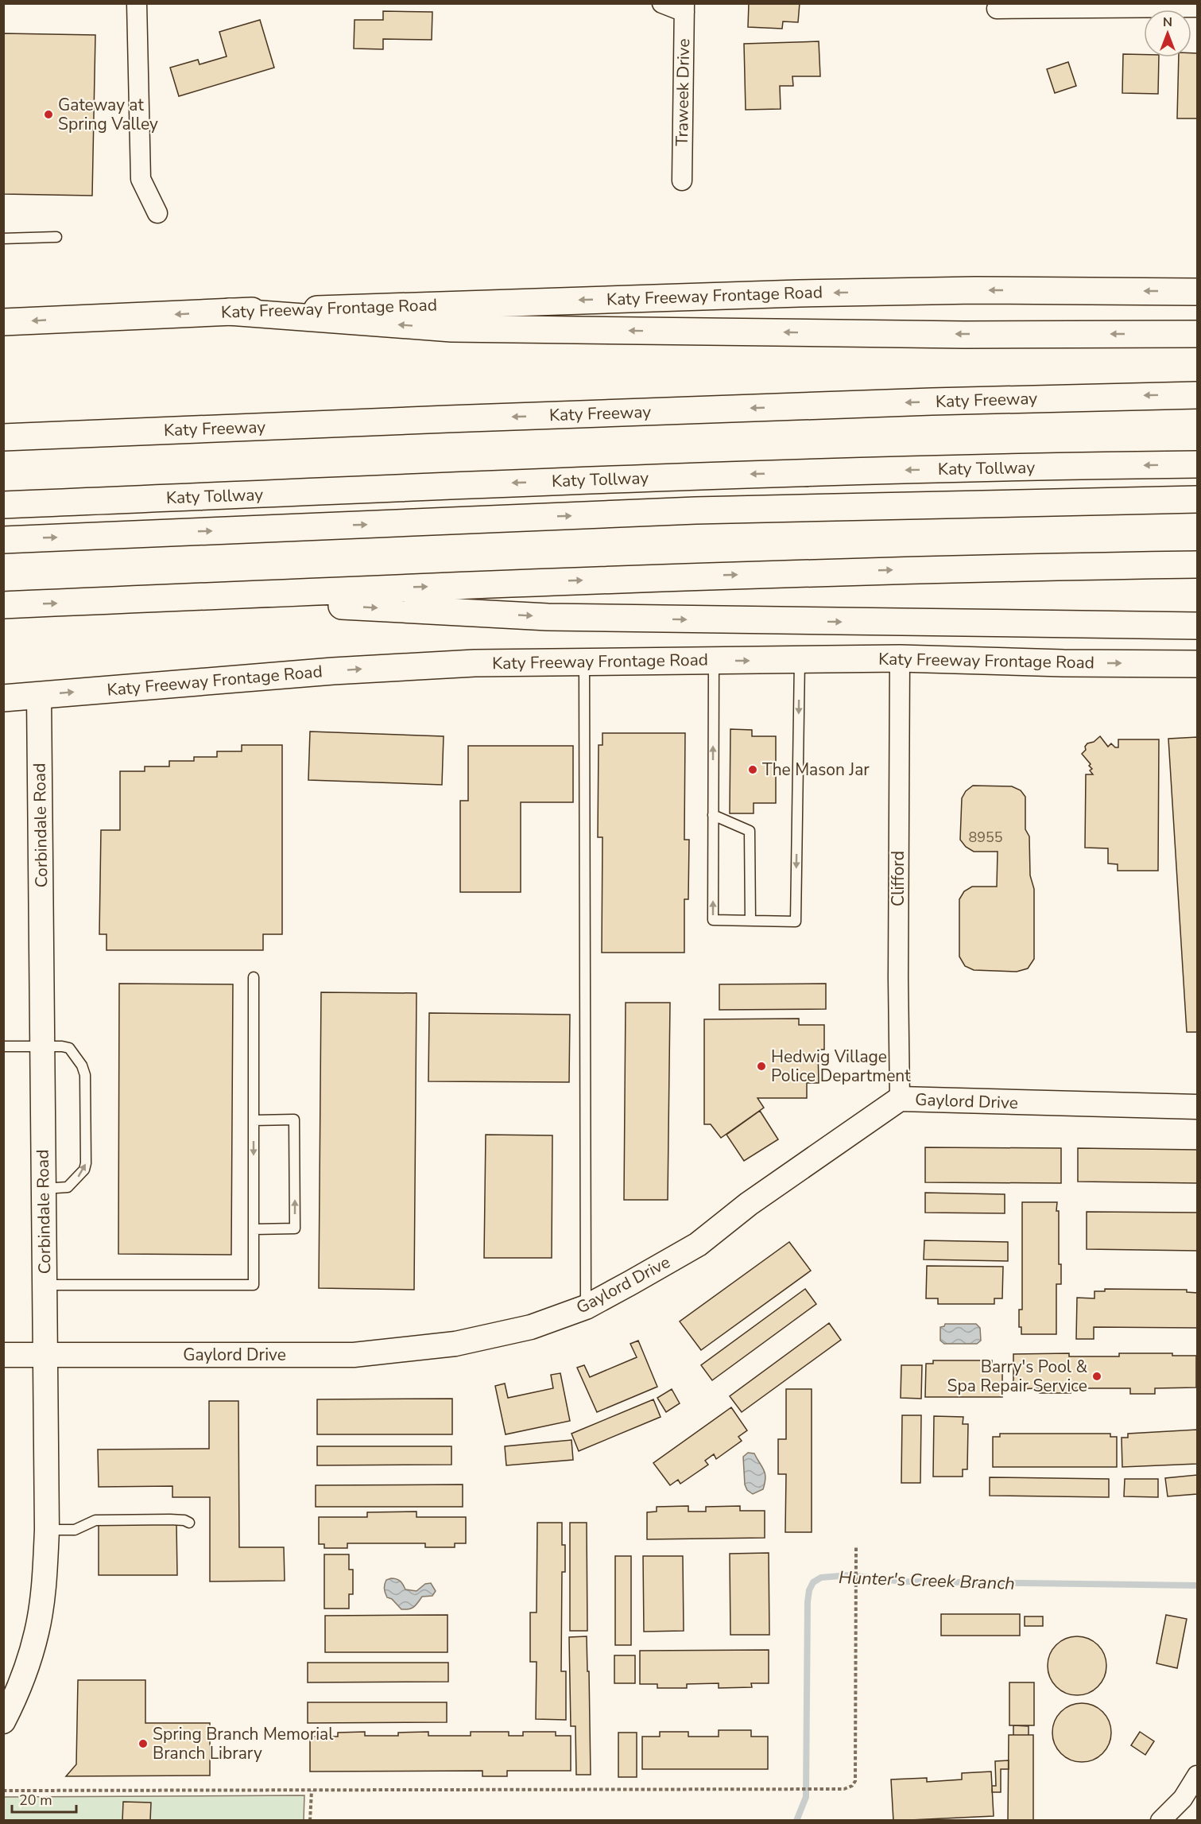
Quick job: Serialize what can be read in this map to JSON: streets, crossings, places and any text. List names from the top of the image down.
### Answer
{
  "streets": {
    "main road": ["Katy Freeway Frontage Road", "Katy Freeway", "Katy Tollway"],
    "street": [
      "Traweek Drive",
      "Corbindale Road",
      "Clifford",
      "Gaylord Drive"
    ]
  },
  "crossings": [
    ["Katy Freeway Frontage Road", "Corbindale Road"],
    ["Katy Freeway Frontage Road", "Clifford"],
    ["Corbindale Road", "Gaylord Drive"],
    ["Clifford", "Gaylord Drive"]
  ],
  "water": ["Hunter's Creek Branch"],
  "places": [
    "Gateway at Spring Valley",
    "The Mason Jar",
    "Hedwig Village Police Department",
    "Barry's Pool & Spa Repair Service",
    "Spring Branch Memorial Branch Library"
  ],
  "house_numbers": ["8955"],
  "scale_bar": "20 m",
  "north": "top"
}
